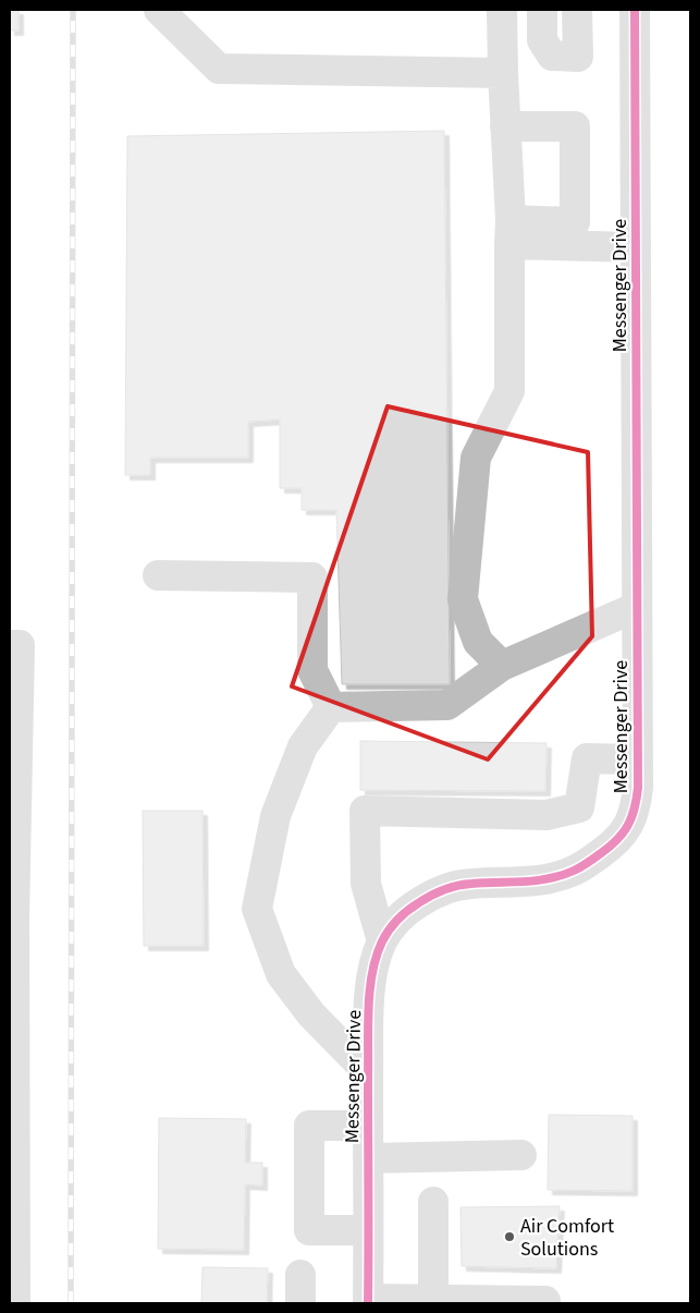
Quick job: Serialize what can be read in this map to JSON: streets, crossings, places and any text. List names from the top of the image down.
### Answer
{
  "streets": {
    "street": ["Messenger Drive"]
  },
  "places": ["Air Comfort Solutions"]
}
